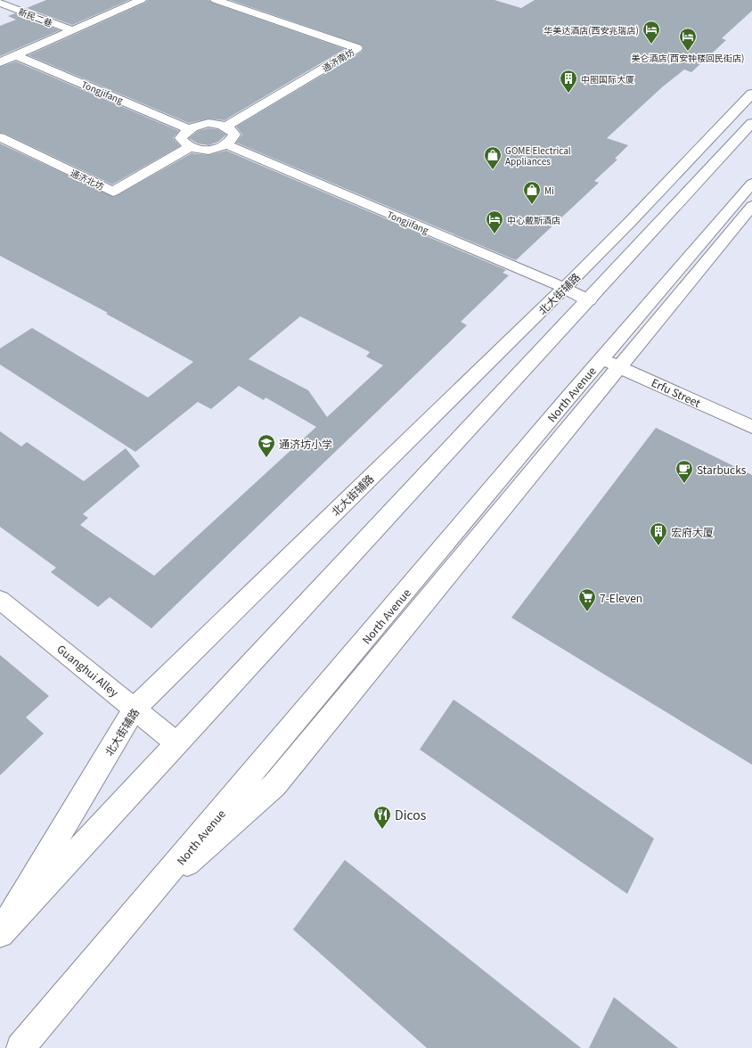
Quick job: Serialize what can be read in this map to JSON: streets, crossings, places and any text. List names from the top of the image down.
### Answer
{
  "streets": {
    "street": [
      "新民二巷",
      "通济南坊",
      "Tongjifang",
      "通济北坊",
      "北大街辅路",
      "Erfu Street",
      "North Avenue",
      "Guanghui Alley"
    ]
  },
  "crossings": [
    ["Tongjifang", "北大街辅路"],
    ["北大街辅路", "Guanghui Alley"],
    ["Erfu Street", "North Avenue"]
  ],
  "places": {
    "hotel": ["华美达酒店(西安兆瑞店)", "美仑酒店(西安钟楼回民街店)", "中心戴斯酒店"],
    "building": ["中图国际大厦", "宏府大厦"],
    "shop": ["GOME Electrical Appliances", "Mi"],
    "school or university": ["通济坊小学"],
    "cafe": ["Starbucks"],
    "supermarket": ["7-Eleven"],
    "restaurant": ["Dicos"]
  }
}
